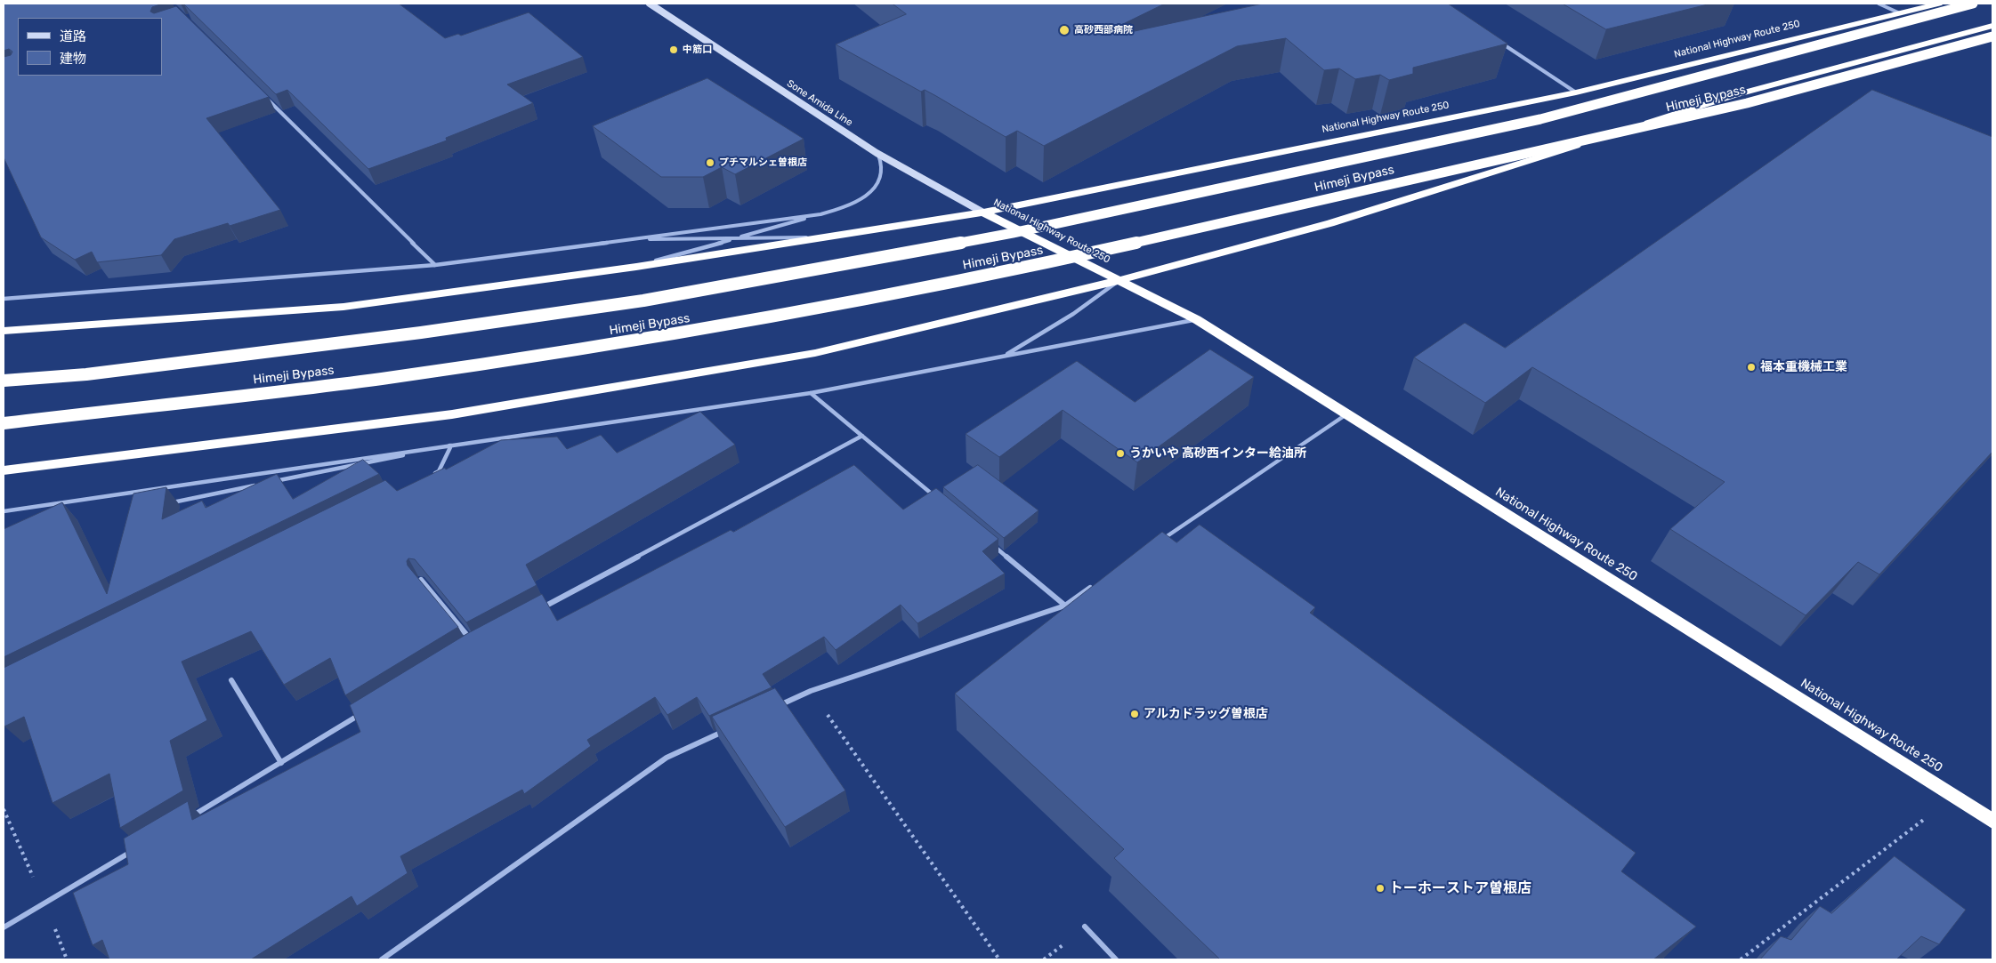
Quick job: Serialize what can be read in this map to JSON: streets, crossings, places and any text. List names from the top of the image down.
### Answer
{
  "streets": {
    "highway": ["National Highway Route 250", "Himeji Bypass"],
    "main road": ["Sone Amida Line"]
  },
  "crossings": [
    ["National Highway Route 250", "Sone Amida Line"]
  ],
  "places": [
    "高砂西部病院",
    "中筋口",
    "プチマルシェ曽根店",
    "福本重機械工業",
    "うかいや 高砂西インター給油所",
    "アルカドラッグ曽根店",
    "トーホーストア曽根店"
  ],
  "legend": ["道路", "建物"]
}
